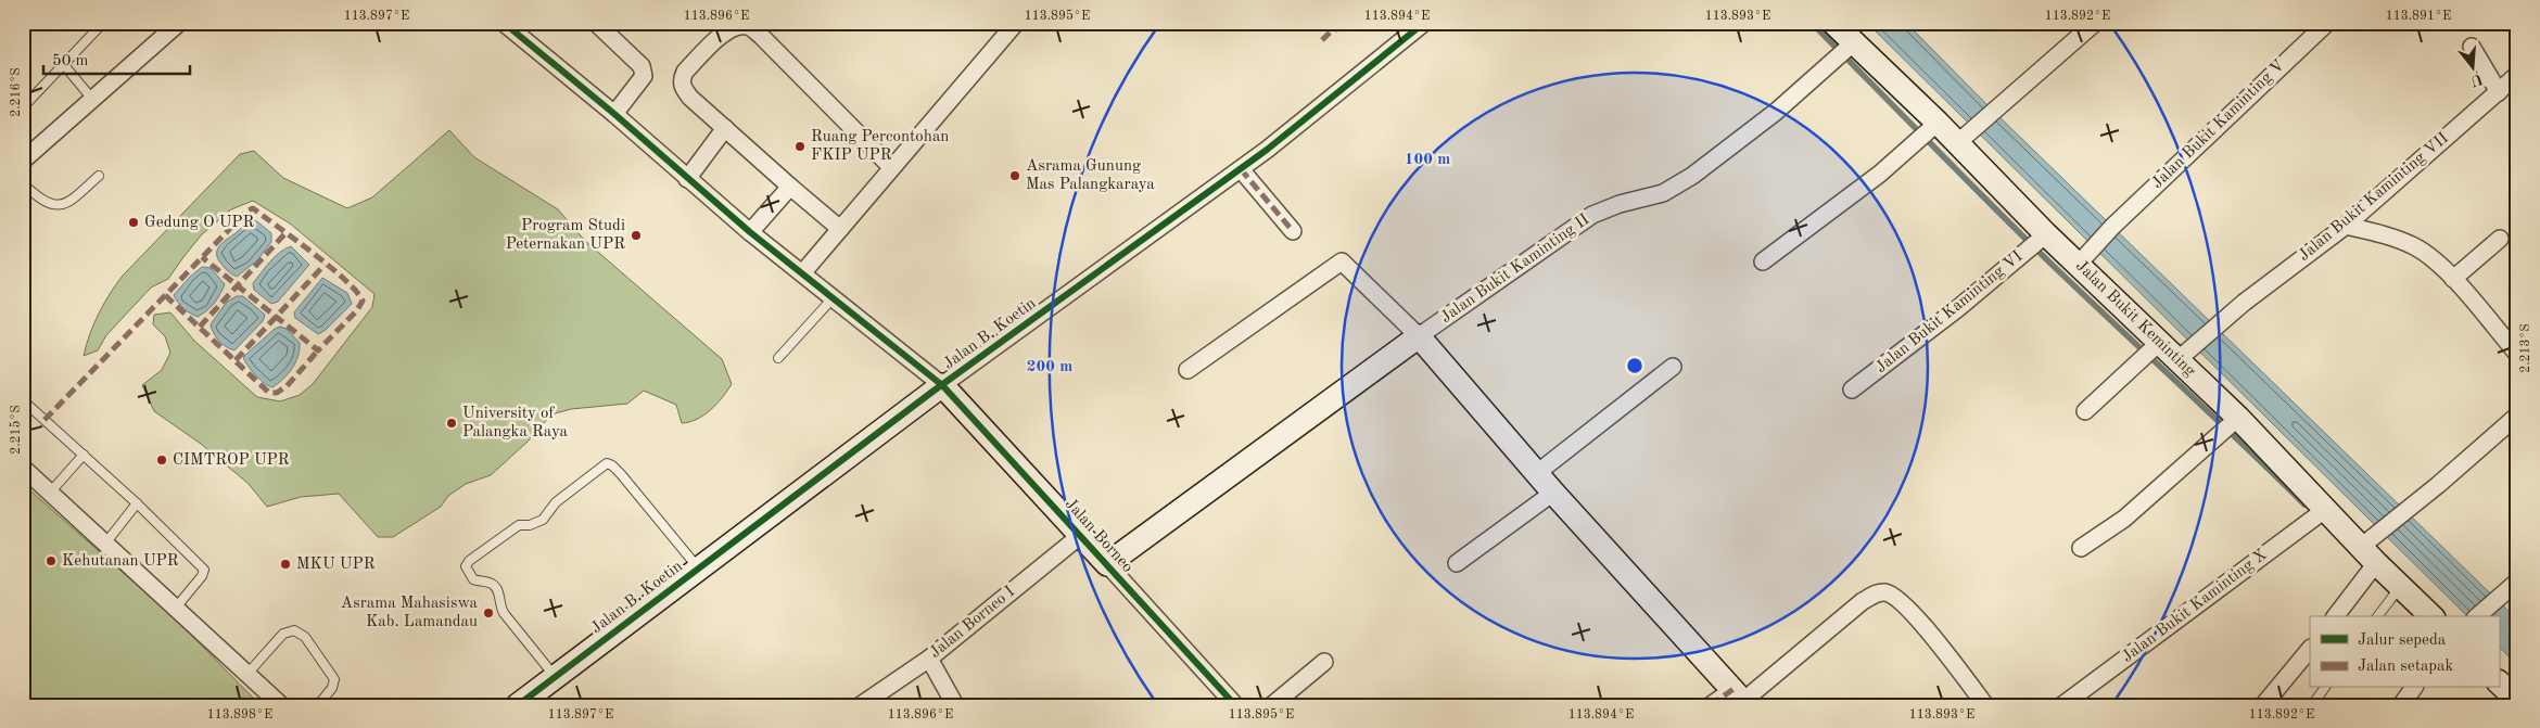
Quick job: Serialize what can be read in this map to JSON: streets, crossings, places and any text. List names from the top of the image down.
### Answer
{
  "streets": {
    "street": [
      "Jalan Bukit Kaminting V",
      "Jalan Bukit Kaminting VII",
      "Jalan Bukit Kaminting II",
      "Jalan Bukit Kaminting VI",
      "Jalan Bukit Keminting",
      "Jalan B. Koetin",
      "Jalan Borneo",
      "Jalan Bukit Kaminting X",
      "Jalan Borneo I"
    ]
  },
  "crossings": [
    ["Jalan Bukit Kaminting V", "Jalan Bukit Keminting"],
    ["Jalan Bukit Kaminting VII", "Jalan Bukit Keminting"],
    ["Jalan Bukit Kaminting II", "Jalan Bukit Keminting"],
    ["Jalan Bukit Kaminting VI", "Jalan Bukit Keminting"],
    ["Jalan Bukit Keminting", "Jalan Bukit Kaminting X"],
    ["Jalan B. Koetin", "Jalan Borneo"],
    ["Jalan Borneo", "Jalan Borneo I"]
  ],
  "places": [
    "Ruang Percontohan FKIP UPR",
    "Asrama Gunung Mas Palangkaraya",
    "Gedung O UPR",
    "Program Studi Peternakan UPR",
    "University of Palangka Raya",
    "CIMTROP UPR",
    "Kehutanan UPR",
    "MKU UPR",
    "Asrama Mahasiswa Kab. Lamandau"
  ],
  "legend": ["Jalur sepeda", "Jalan setapak"],
  "scale_bar": "50 m",
  "north": "bottom",
  "coordinates": [
    "113.897°E",
    "113.896°E",
    "113.895°E",
    "113.894°E",
    "113.893°E",
    "113.892°E",
    "113.891°E",
    "2.216°S",
    "2.213°S",
    "2.215°S",
    "113.898°E"
  ],
  "rings": ["100 m", "200 m"]
}
